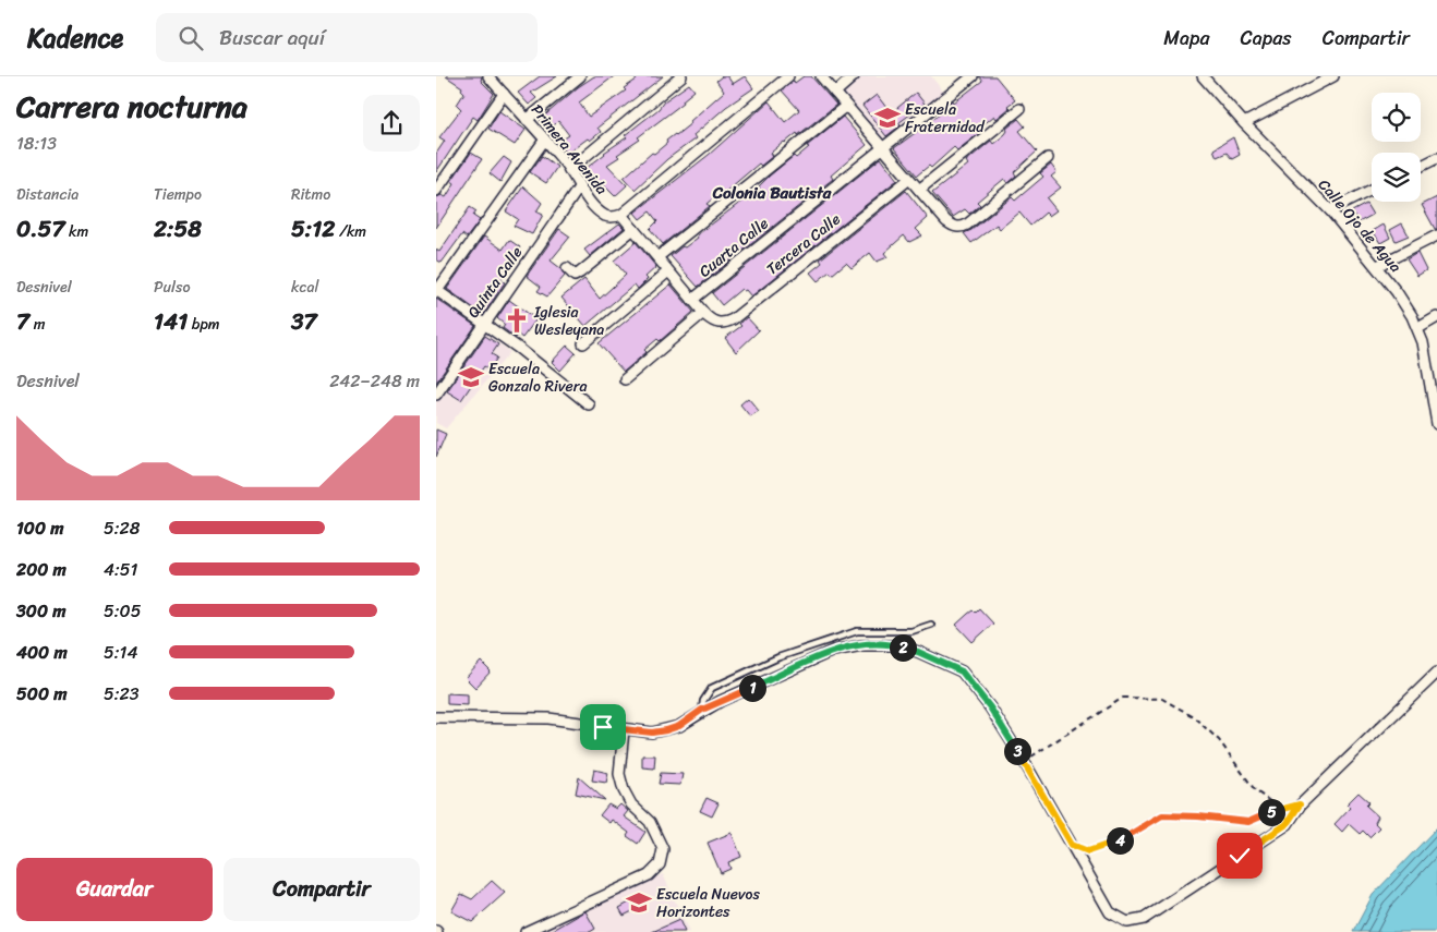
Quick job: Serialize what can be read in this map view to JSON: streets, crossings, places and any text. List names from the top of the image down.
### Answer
{
  "streets": {
    "street": [
      "Primera Avenida",
      "Calle Ojo de Agua",
      "Tercera Calle",
      "Cuarta Calle",
      "Quinta Calle"
    ]
  },
  "crossings": [
    ["Primera Avenida", "Quinta Calle"]
  ],
  "districts": ["Colonia Bautista"],
  "places": {
    "school or university": ["Escuela Fraternidad", "Escuela Gonzalo Rivera", "Escuela Nuevos Horizontes"],
    "church": ["Iglesia Wesleyana"]
  },
  "page": {
    "header": "Kadence",
    "search": "Buscar aquí",
    "nav": ["Mapa", "Capas", "Compartir"],
    "heading": ["Carrera nocturna", "18:13"],
    "stats": [
      ["Distancia", "0.57 km"],
      ["Tiempo", "2:58"],
      ["Ritmo", "5:12 /km"],
      ["Desnivel", "7 m"],
      ["Pulso", "141 bpm"],
      ["kcal", "37"]
    ],
    "chart": ["Desnivel", "242–248 m"],
    "list": [
      {
        "name": "100 m",
        "note": "5:28"
      },
      {
        "name": "200 m",
        "note": "4:51"
      },
      {
        "name": "300 m",
        "note": "5:05"
      },
      {
        "name": "400 m",
        "note": "5:14"
      },
      {
        "name": "500 m",
        "note": "5:23"
      }
    ],
    "pins": [
      "2",
      "1",
      "3",
      "5",
      "4"
    ],
    "buttons": ["Guardar", "Compartir"]
  }
}
